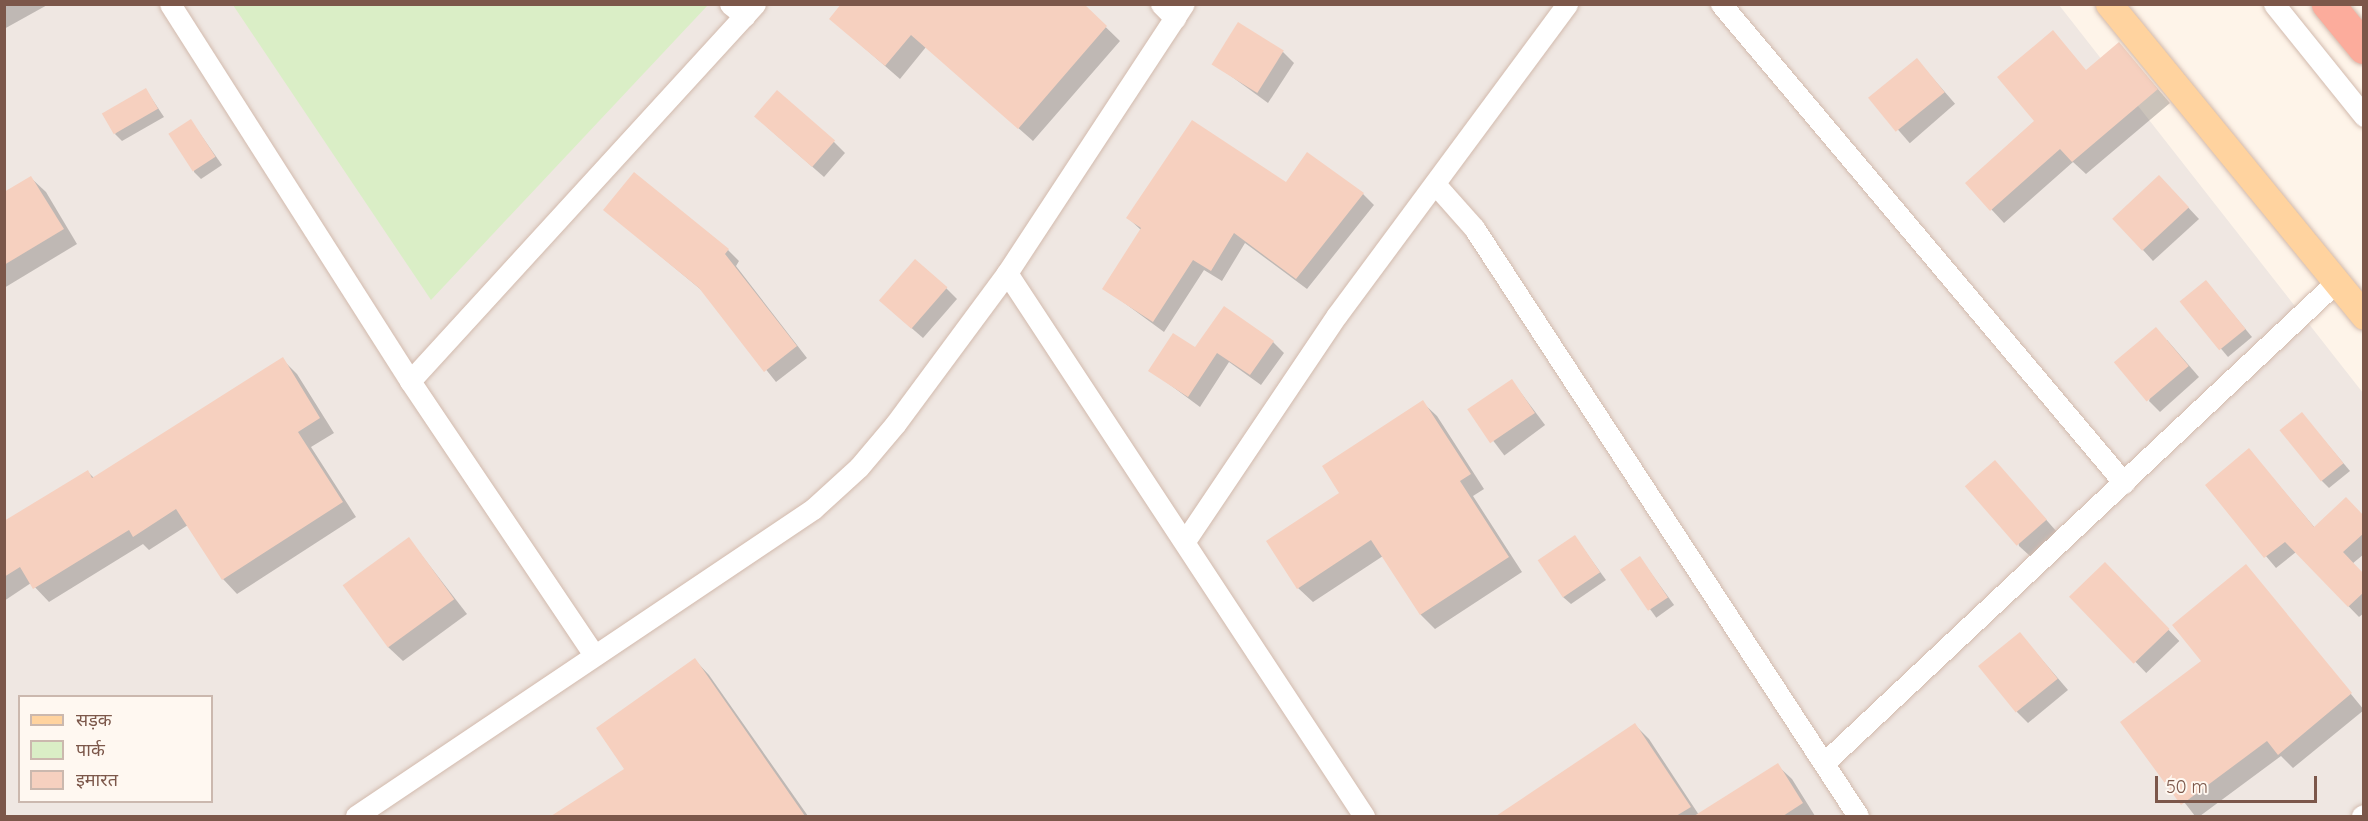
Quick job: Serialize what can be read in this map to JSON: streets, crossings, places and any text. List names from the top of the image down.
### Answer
{
  "legend": ["सड़क", "पार्क", "इमारत"],
  "scale_bar": "50 m"
}
